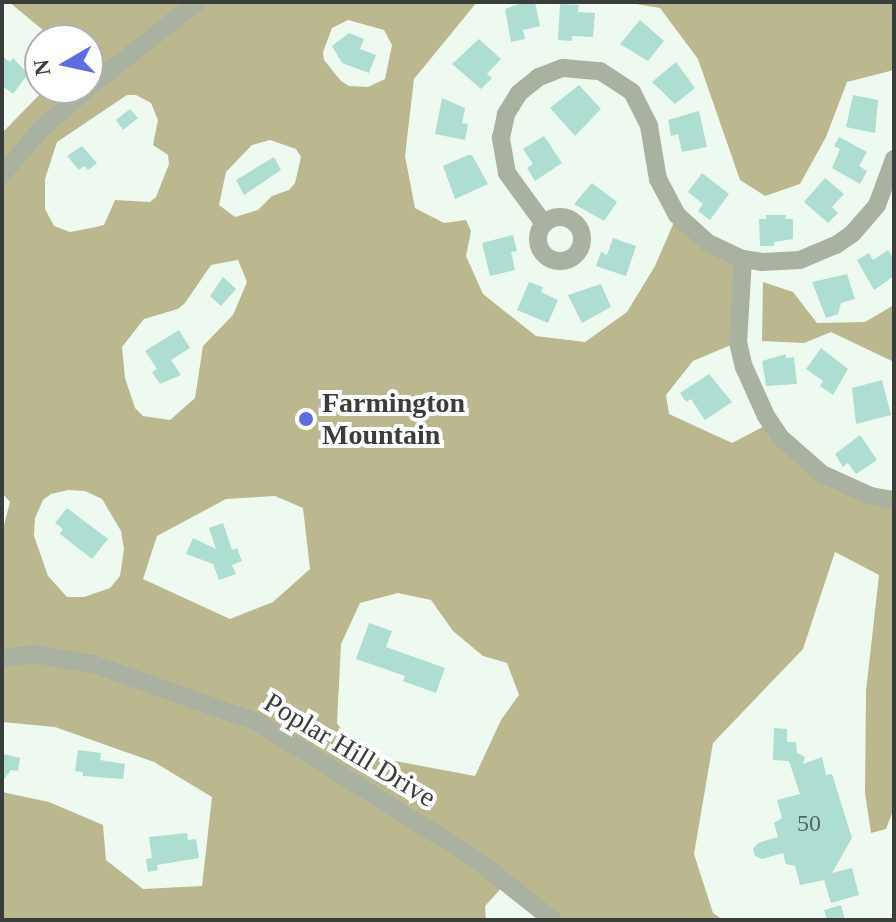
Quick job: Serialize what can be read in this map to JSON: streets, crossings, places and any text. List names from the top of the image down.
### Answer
{
  "streets": {
    "street": ["Poplar Hill Drive"]
  },
  "places": ["Farmington Mountain"],
  "house_numbers": ["50"],
  "north": "left"
}
